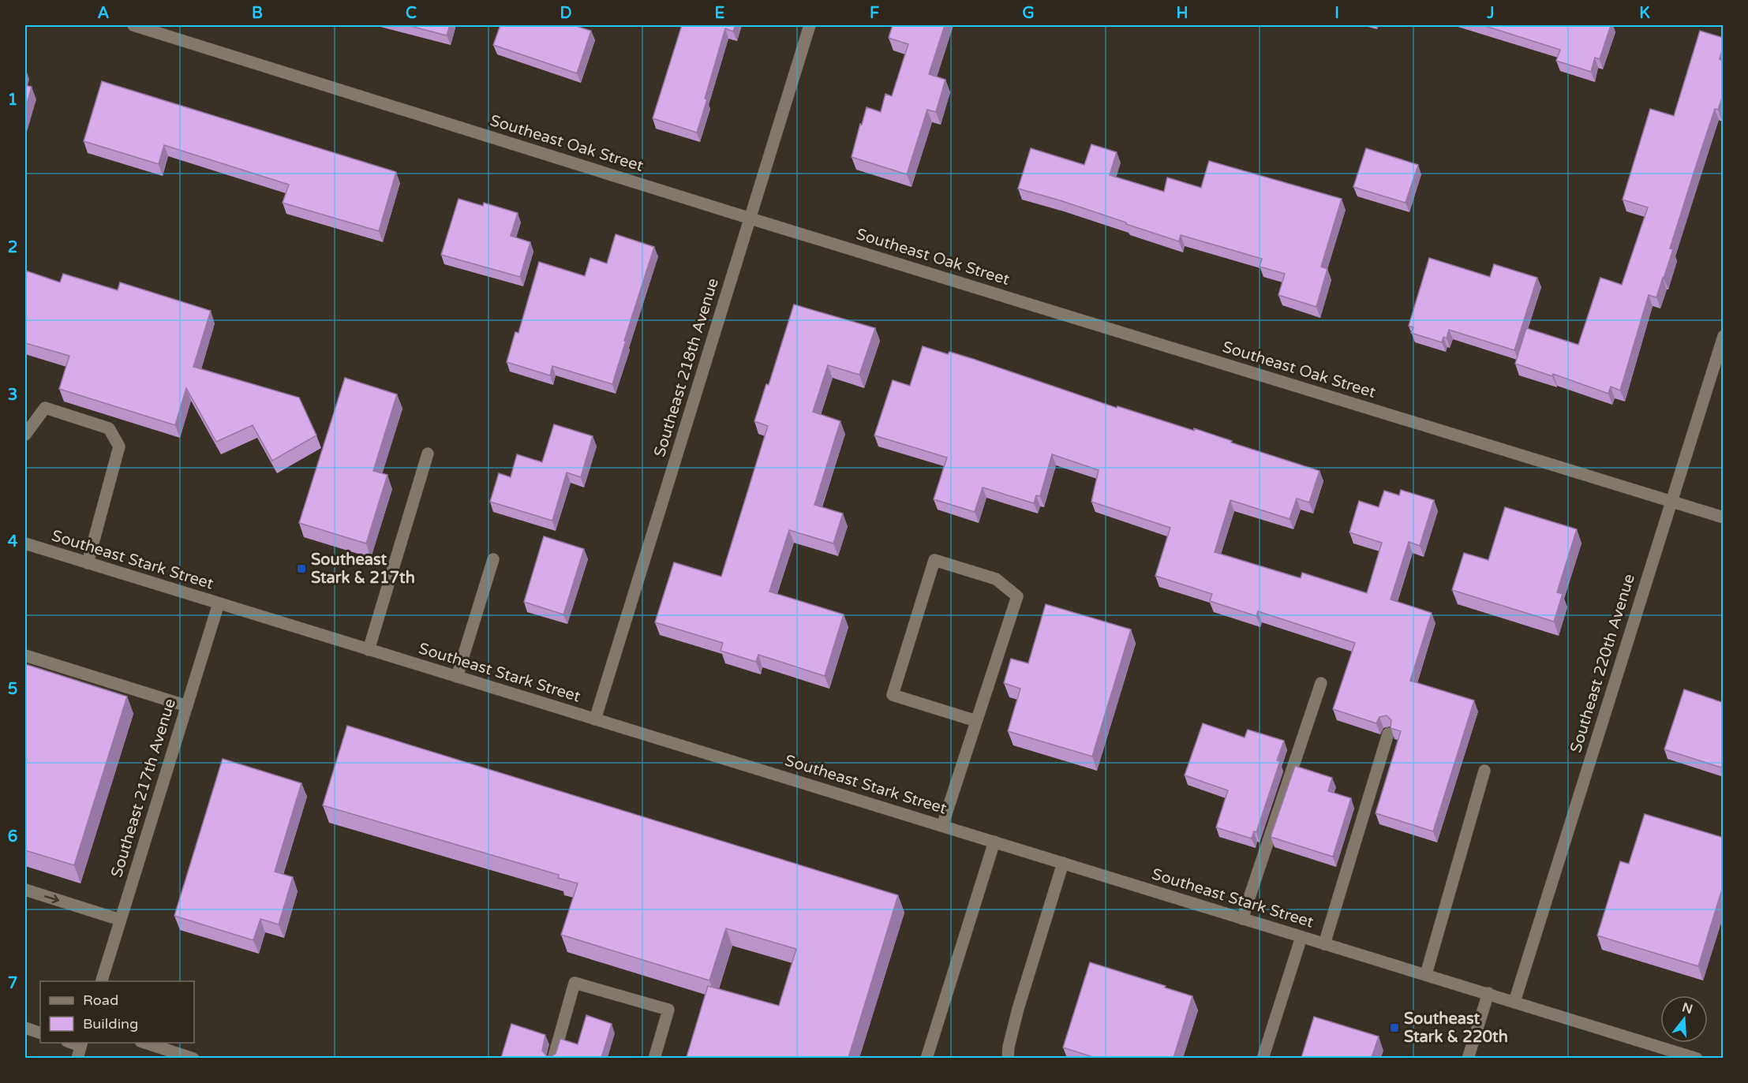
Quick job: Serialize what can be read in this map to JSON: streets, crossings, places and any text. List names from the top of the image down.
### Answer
{
  "streets": {
    "street": [
      "Southeast Oak Street",
      "Southeast 218th Avenue",
      "Southeast Stark Street",
      "Southeast 220th Avenue",
      "Southeast 217th Avenue"
    ]
  },
  "crossings": [
    ["Southeast Oak Street", "Southeast 218th Avenue"],
    ["Southeast Oak Street", "Southeast 220th Avenue"],
    ["Southeast 218th Avenue", "Southeast Stark Street"],
    ["Southeast Stark Street", "Southeast 220th Avenue"],
    ["Southeast Stark Street", "Southeast 217th Avenue"]
  ],
  "places": {
    "transit": ["Southeast Stark & 217th", "Southeast Stark & 220th"]
  },
  "legend": ["Road", "Building"],
  "north": "top",
  "grid": {
    "columns": [
      "A",
      "B",
      "C",
      "D",
      "E",
      "F",
      "G",
      "H",
      "I",
      "J",
      "K"
    ],
    "rows": [
      "1",
      "2",
      "3",
      "4",
      "5",
      "6",
      "7"
    ]
  }
}
